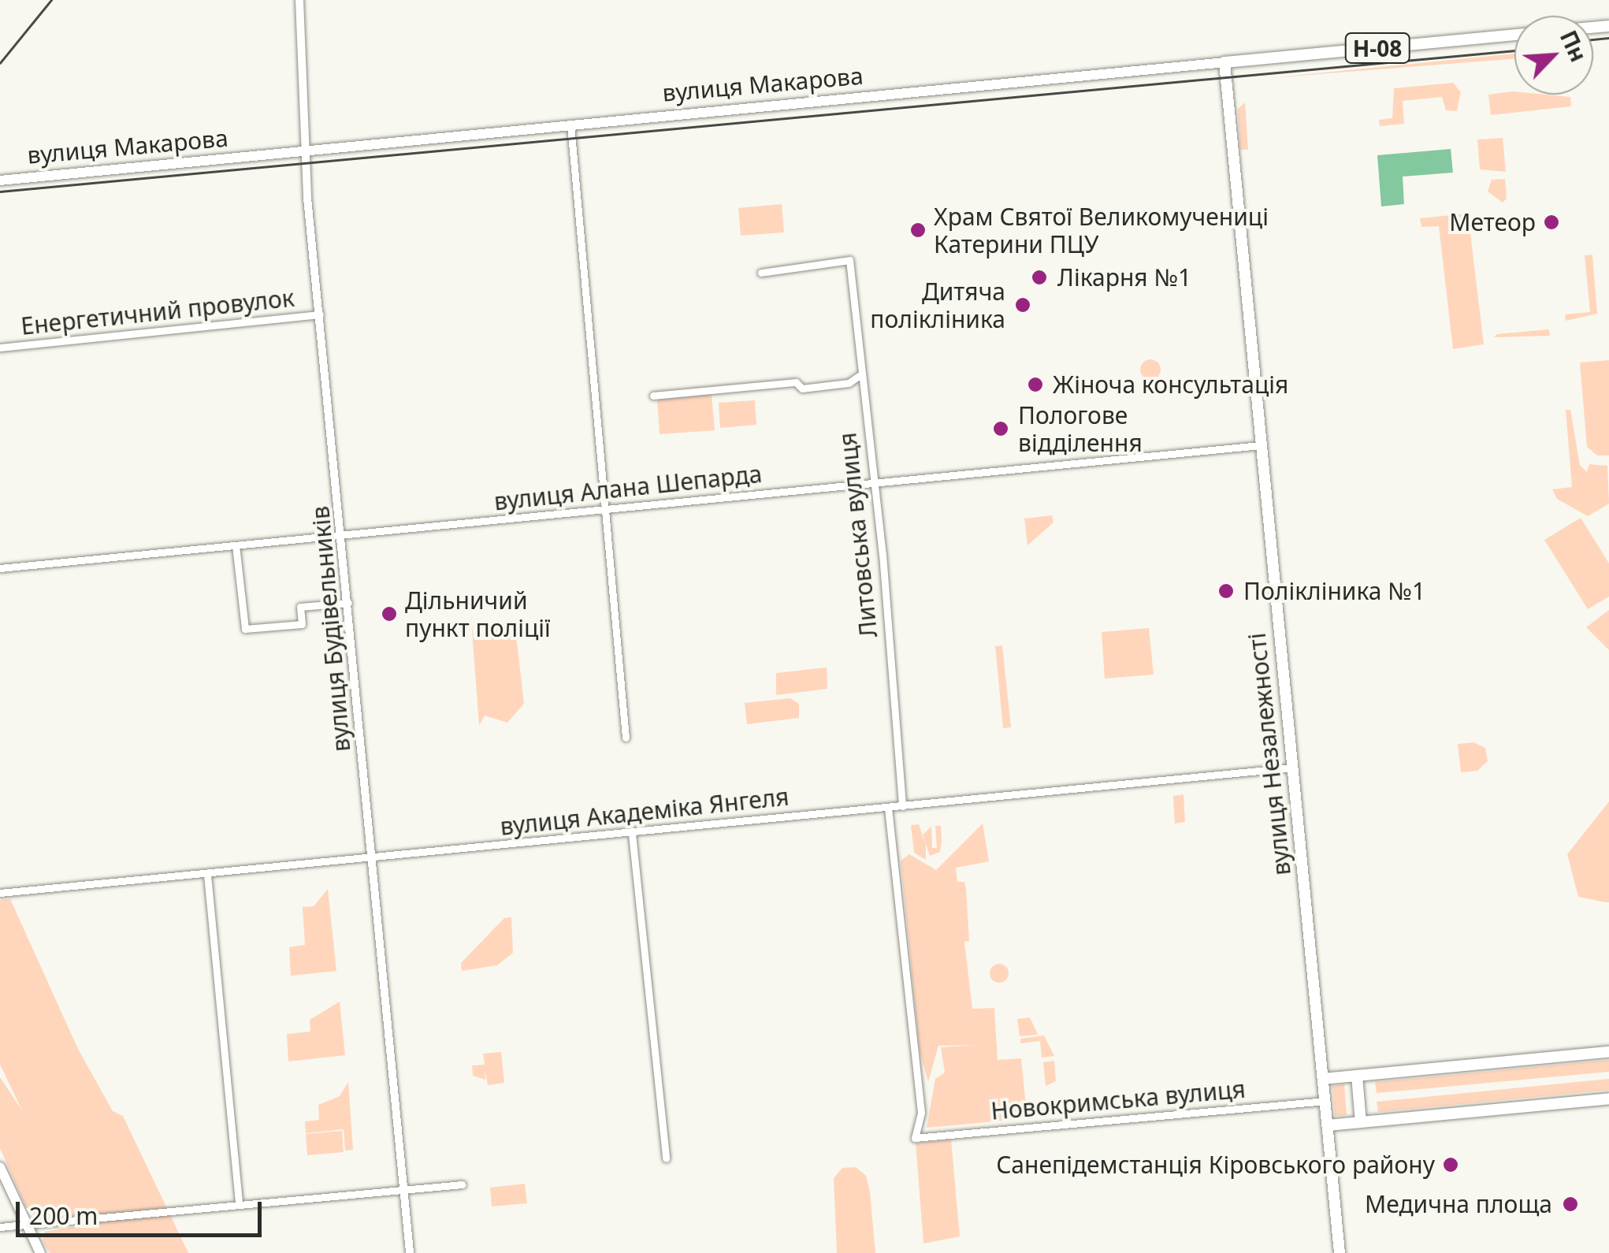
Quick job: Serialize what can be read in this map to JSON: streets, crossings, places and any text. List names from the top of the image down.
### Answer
{
  "streets": {
    "main road": ["Н-08", "вулиця Макарова", "вулиця Незалежності"],
    "street": [
      "Енергетичний провулок",
      "вулиця Алана Шепарда",
      "Литовська вулиця",
      "вулиця Будівельників",
      "вулиця Академіка Янгеля",
      "Новокримська вулиця"
    ]
  },
  "crossings": [
    ["вулиця Макарова", "вулиця Будівельників"],
    ["вулиця Макарова", "вулиця Незалежності"],
    ["Енергетичний провулок", "вулиця Будівельників"],
    ["вулиця Алана Шепарда", "Литовська вулиця"],
    ["вулиця Алана Шепарда", "вулиця Будівельників"],
    ["вулиця Алана Шепарда", "вулиця Незалежності"],
    ["Литовська вулиця", "вулиця Академіка Янгеля"],
    ["вулиця Будівельників", "вулиця Академіка Янгеля"],
    ["вулиця Незалежності", "вулиця Академіка Янгеля"],
    ["вулиця Незалежності", "Новокримська вулиця"],
    ["вулиця Академіка Янгеля", "Новокримська вулиця"]
  ],
  "places": [
    "Метеор",
    "Храм Святої Великомучениці Катерини ПЦУ",
    "Лікарня №1",
    "Дитяча полікліника",
    "Жіноча консультація",
    "Пологове відділення",
    "Полікліника №1",
    "Дільничий пункт поліції",
    "Санепідемстанція Кіровського району",
    "Медична площа"
  ],
  "scale_bar": "200 m",
  "north": "top right"
}
